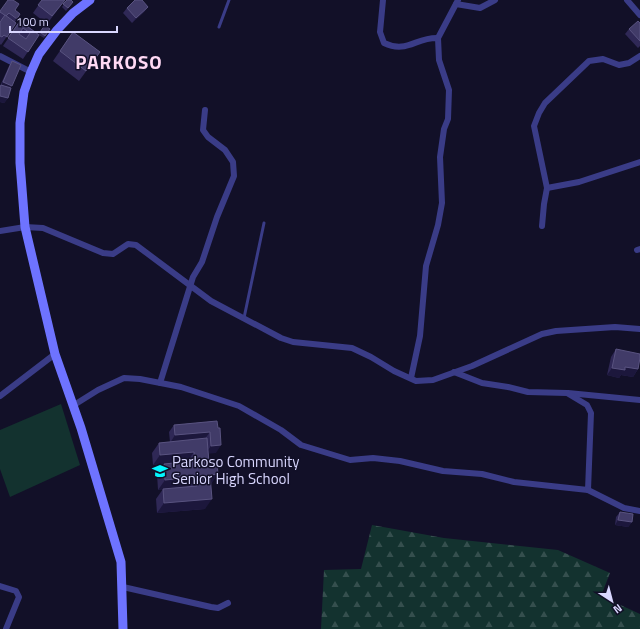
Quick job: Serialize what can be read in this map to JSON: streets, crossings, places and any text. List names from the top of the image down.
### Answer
{
  "districts": ["PARKOSO"],
  "places": {
    "school or university": ["Parkoso Community Senior High School"]
  },
  "scale_bar": "100 m",
  "north": "bottom right"
}
